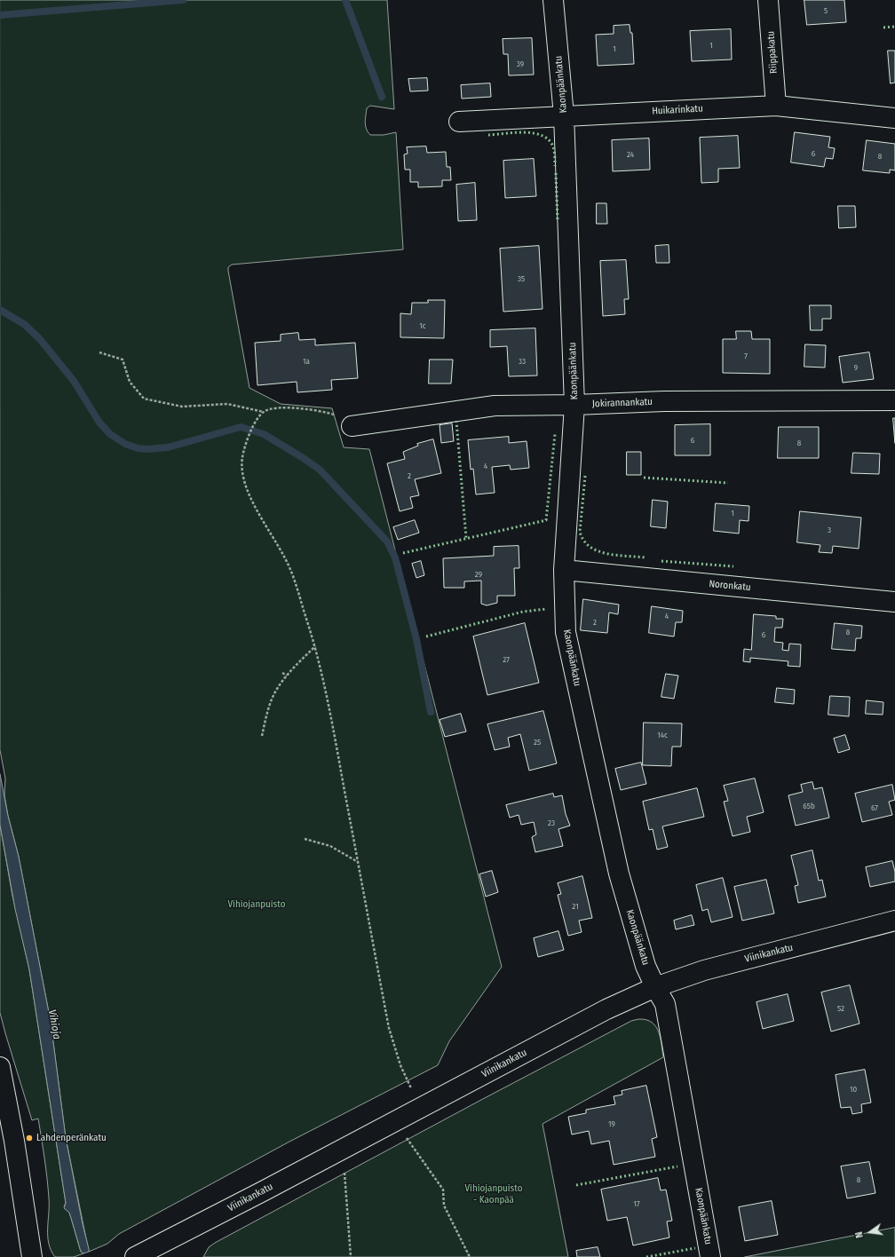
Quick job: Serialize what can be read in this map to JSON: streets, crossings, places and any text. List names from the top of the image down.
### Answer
{
  "streets": {
    "street": [
      "Riippakatu",
      "Kaonpäänkatu",
      "Huikarinkatu",
      "Jokirannankatu",
      "Noronkatu",
      "Viinikankatu"
    ]
  },
  "crossings": [
    ["Riippakatu", "Huikarinkatu"],
    ["Kaonpäänkatu", "Huikarinkatu"],
    ["Kaonpäänkatu", "Jokirannankatu"],
    ["Kaonpäänkatu", "Noronkatu"],
    ["Kaonpäänkatu", "Viinikankatu"]
  ],
  "water": ["Vihioja"],
  "parks": ["Vihiojanpuisto", "Vihiojanpuisto - Kaonpää"],
  "places": ["Lahdenperänkatu"],
  "house_numbers": [
    "5",
    "1",
    "1",
    "39",
    "6",
    "24",
    "8",
    "35",
    "1c",
    "7",
    "1a",
    "33",
    "9",
    "6",
    "8",
    "4",
    "2",
    "1",
    "3",
    "29",
    "4",
    "2",
    "8",
    "6",
    "27",
    "14c",
    "25",
    "65b",
    "67",
    "23",
    "21",
    "52",
    "10",
    "19",
    "8",
    "17"
  ],
  "north": "left"
}
